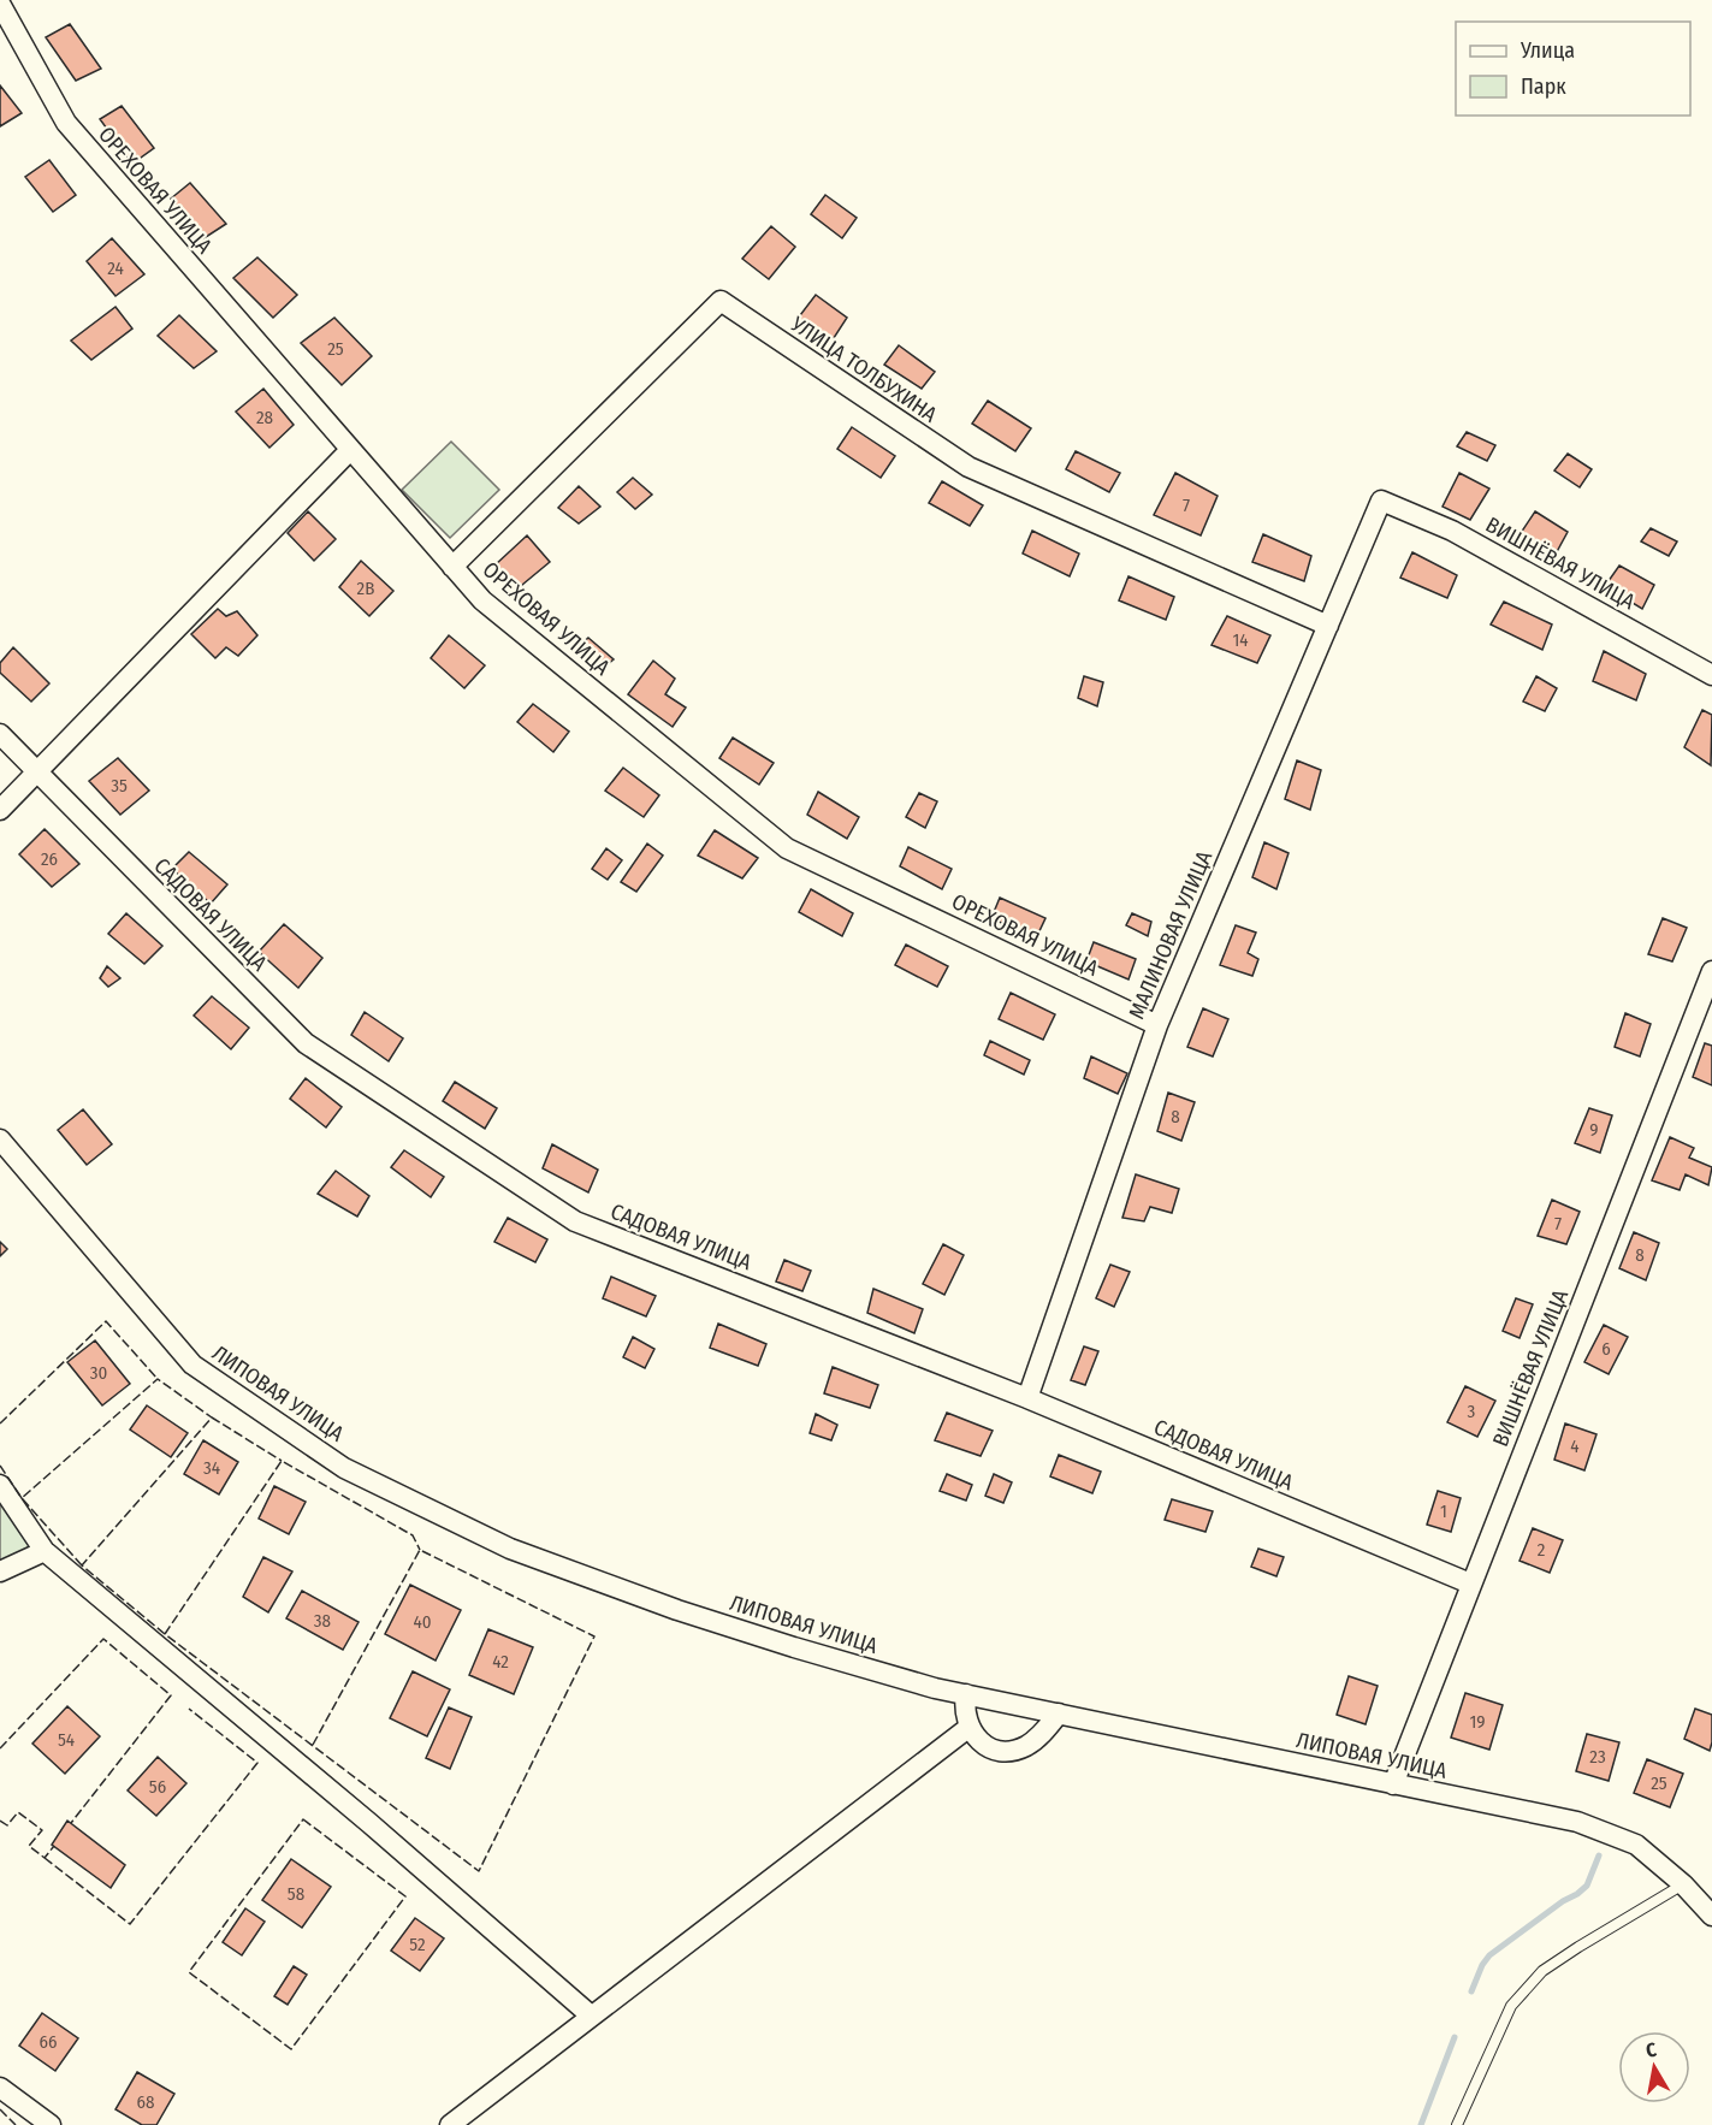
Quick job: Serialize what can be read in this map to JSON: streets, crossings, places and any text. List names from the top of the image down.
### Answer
{
  "streets": {
    "street": [
      "ОРЕХОВАЯ УЛИЦА",
      "УЛИЦА ТОЛБУХИНА",
      "ВИШНЁВАЯ УЛИЦА",
      "САДОВАЯ УЛИЦА",
      "МАЛИНОВАЯ УЛИЦА",
      "ЛИПОВАЯ УЛИЦА"
    ]
  },
  "crossings": [
    ["ОРЕХОВАЯ УЛИЦА", "УЛИЦА ТОЛБУХИНА"],
    ["ОРЕХОВАЯ УЛИЦА", "МАЛИНОВАЯ УЛИЦА"],
    ["УЛИЦА ТОЛБУХИНА", "МАЛИНОВАЯ УЛИЦА"],
    ["ВИШНЁВАЯ УЛИЦА", "САДОВАЯ УЛИЦА"],
    ["ВИШНЁВАЯ УЛИЦА", "МАЛИНОВАЯ УЛИЦА"],
    ["ВИШНЁВАЯ УЛИЦА", "ЛИПОВАЯ УЛИЦА"],
    ["САДОВАЯ УЛИЦА", "МАЛИНОВАЯ УЛИЦА"]
  ],
  "house_numbers": [
    "24",
    "25",
    "28",
    "7",
    "2В",
    "14",
    "35",
    "26",
    "8",
    "9",
    "7",
    "8",
    "6",
    "30",
    "3",
    "4",
    "34",
    "1",
    "2",
    "38",
    "40",
    "42",
    "19",
    "54",
    "23",
    "25",
    "56",
    "58",
    "52",
    "66",
    "68"
  ],
  "legend": ["Улица", "Парк"],
  "north": "top"
}
